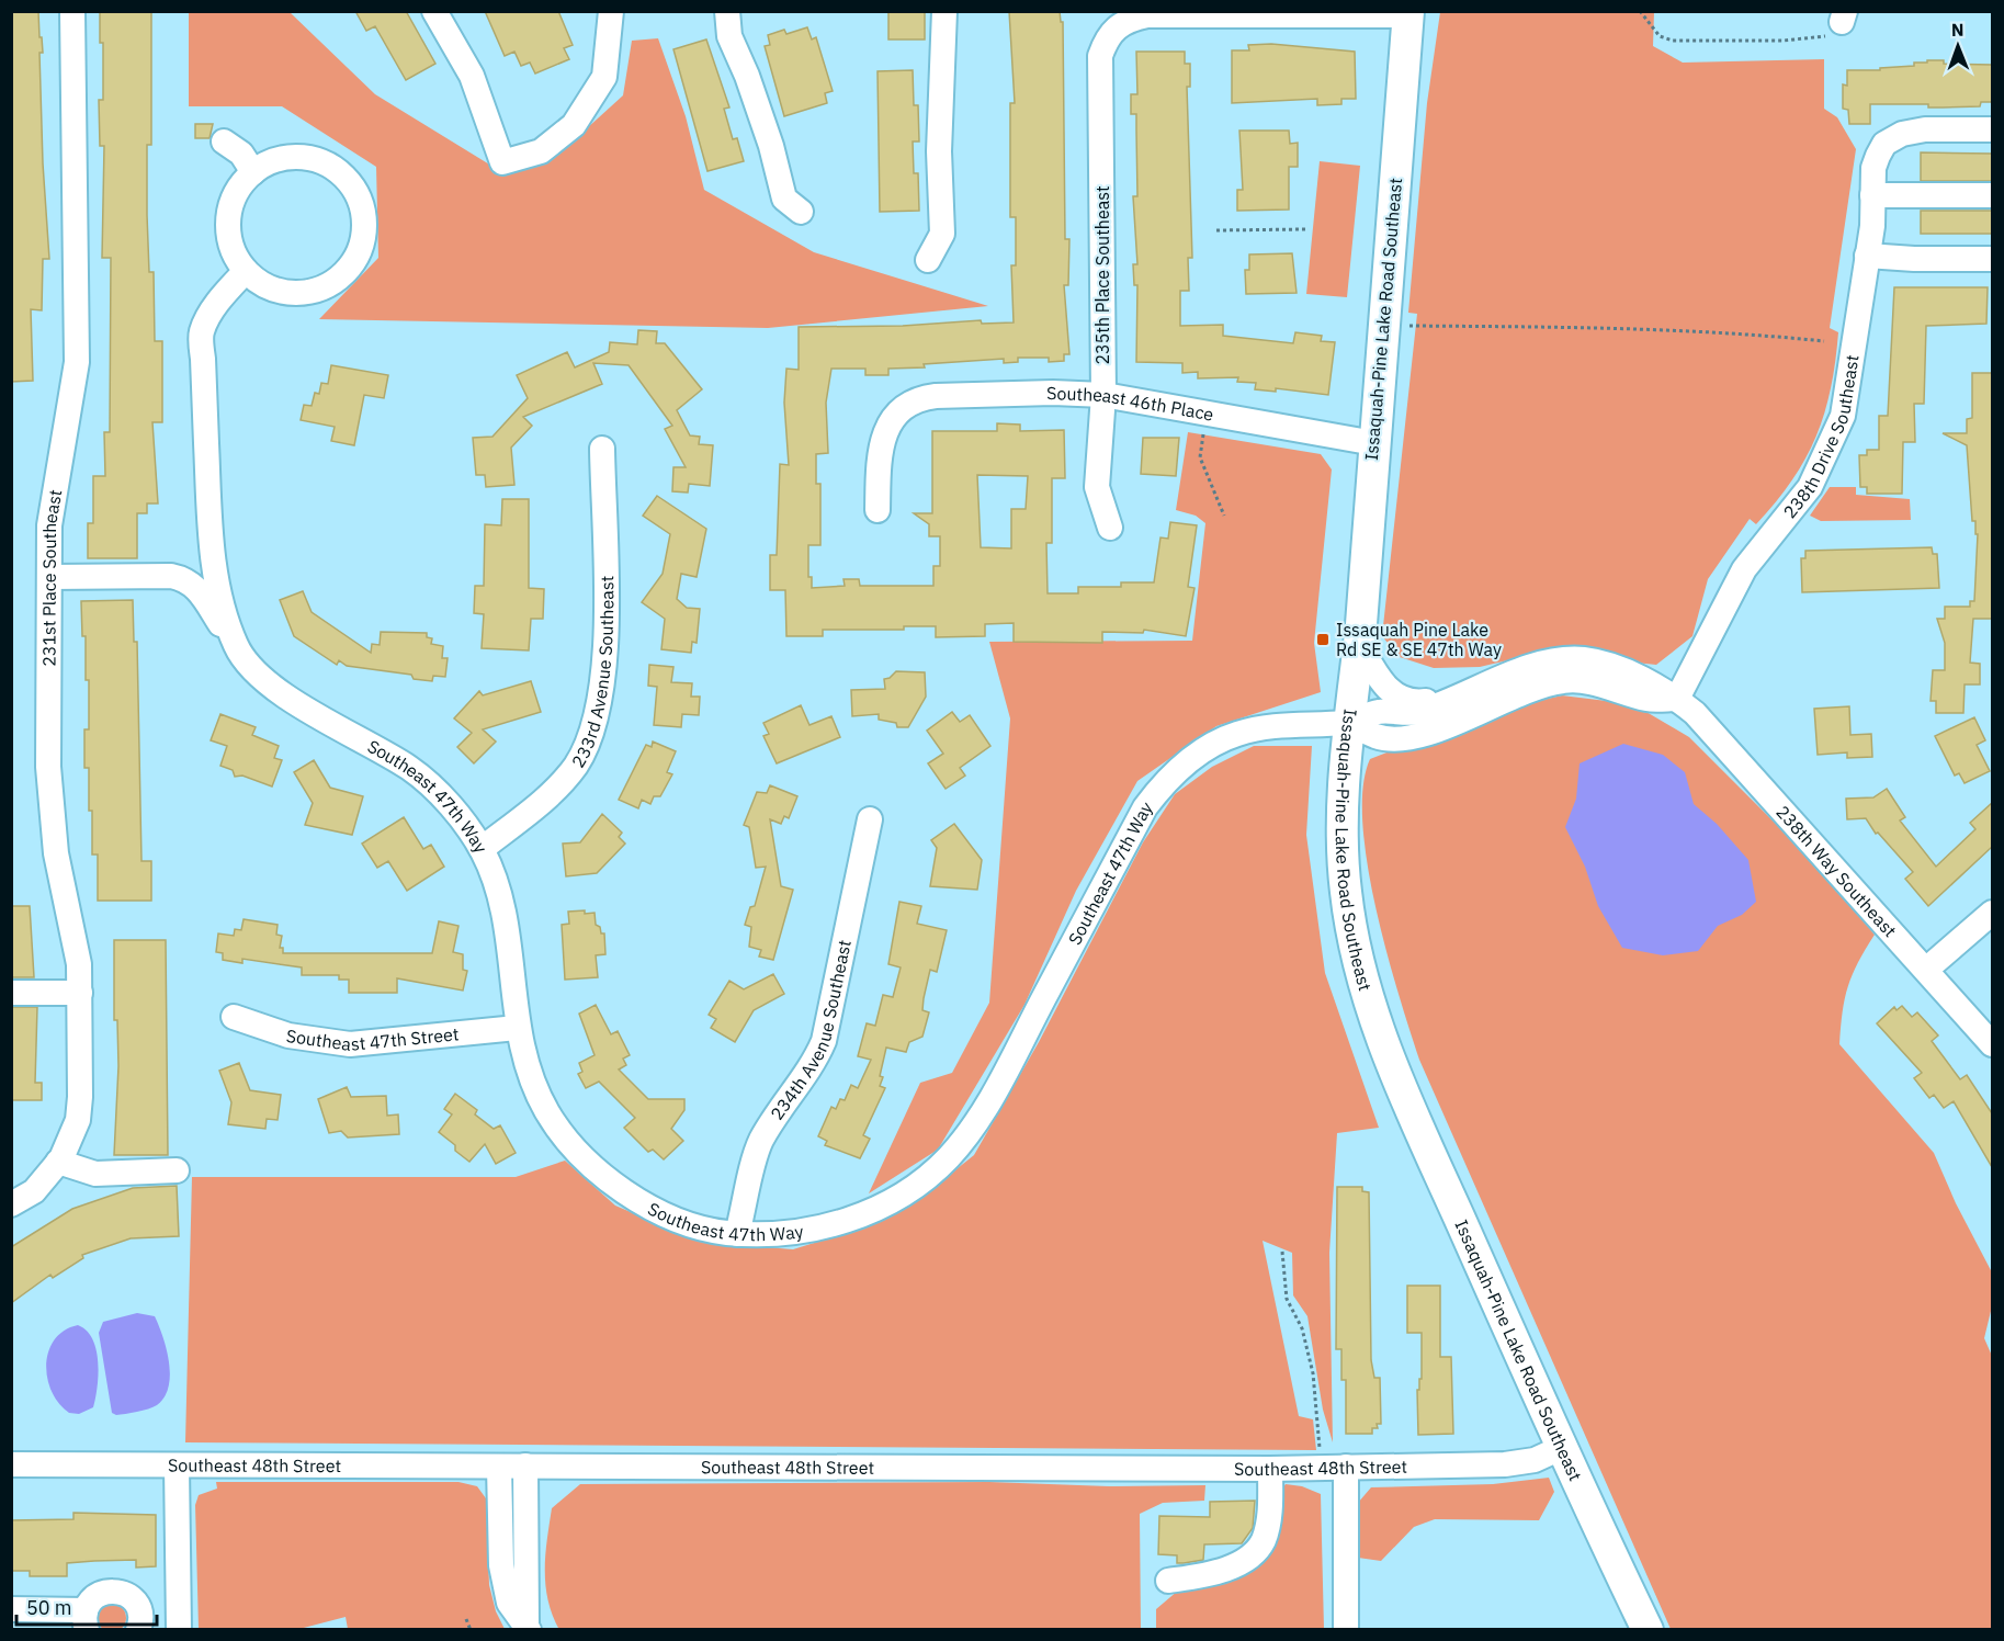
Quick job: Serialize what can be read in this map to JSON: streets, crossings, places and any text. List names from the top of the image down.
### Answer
{
  "streets": {
    "main road": ["Issaquah-Pine Lake Road Southeast"],
    "street": [
      "235th Place Southeast",
      "Southeast 46th Place",
      "238th Drive Southeast",
      "231st Place Southeast",
      "233rd Avenue Southeast",
      "Southeast 47th Way",
      "238th Way Southeast",
      "234th Avenue Southeast",
      "Southeast 47th Street",
      "Southeast 48th Street"
    ]
  },
  "crossings": [
    ["235th Place Southeast", "Issaquah-Pine Lake Road Southeast"],
    ["235th Place Southeast", "Southeast 46th Place"],
    ["Issaquah-Pine Lake Road Southeast", "Southeast 46th Place"],
    ["Issaquah-Pine Lake Road Southeast", "Southeast 47th Way"],
    ["Issaquah-Pine Lake Road Southeast", "238th Way Southeast"],
    ["Issaquah-Pine Lake Road Southeast", "Southeast 48th Street"],
    ["238th Drive Southeast", "238th Way Southeast"],
    ["233rd Avenue Southeast", "Southeast 47th Way"],
    ["Southeast 47th Way", "238th Way Southeast"],
    ["Southeast 47th Way", "234th Avenue Southeast"],
    ["Southeast 47th Way", "Southeast 47th Street"]
  ],
  "places": {
    "transit": ["Issaquah Pine Lake Rd SE & SE 47th Way"]
  },
  "scale_bar": "50 m",
  "north": "top"
}
